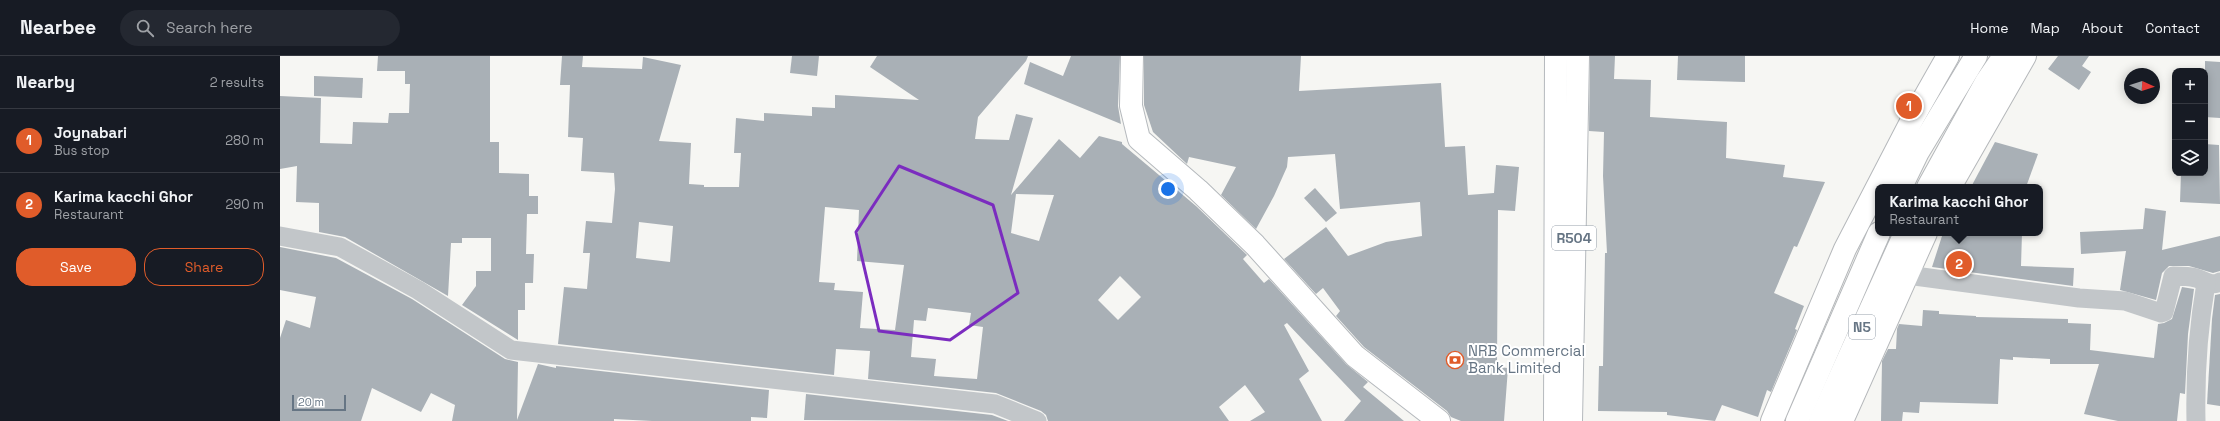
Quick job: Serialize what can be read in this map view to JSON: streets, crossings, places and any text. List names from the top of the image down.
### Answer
{
  "streets": {
    "main road": ["R504", "N5"]
  },
  "places": {
    "bank": ["NRB Commercial Bank Limited"]
  },
  "scale_bar": "20 m",
  "north": "right",
  "page": {
    "header": "Nearbee",
    "search": "Search here",
    "nav": [
      "Home",
      "Map",
      "About",
      "Contact"
    ],
    "heading": ["Nearby", "2 results"],
    "map_buttons": ["+", "−"],
    "pins": ["1", "2"],
    "list": [
      {
        "mark": "1",
        "name": "Joynabari",
        "note": "Bus stop",
        "value": "280 m"
      },
      {
        "mark": "2",
        "name": "Karima kacchi Ghor",
        "note": "Restaurant",
        "value": "290 m"
      }
    ],
    "popup": ["Karima kacchi Ghor", "Restaurant"],
    "buttons": ["Save", "Share"],
    "scale": "20 m"
  }
}
